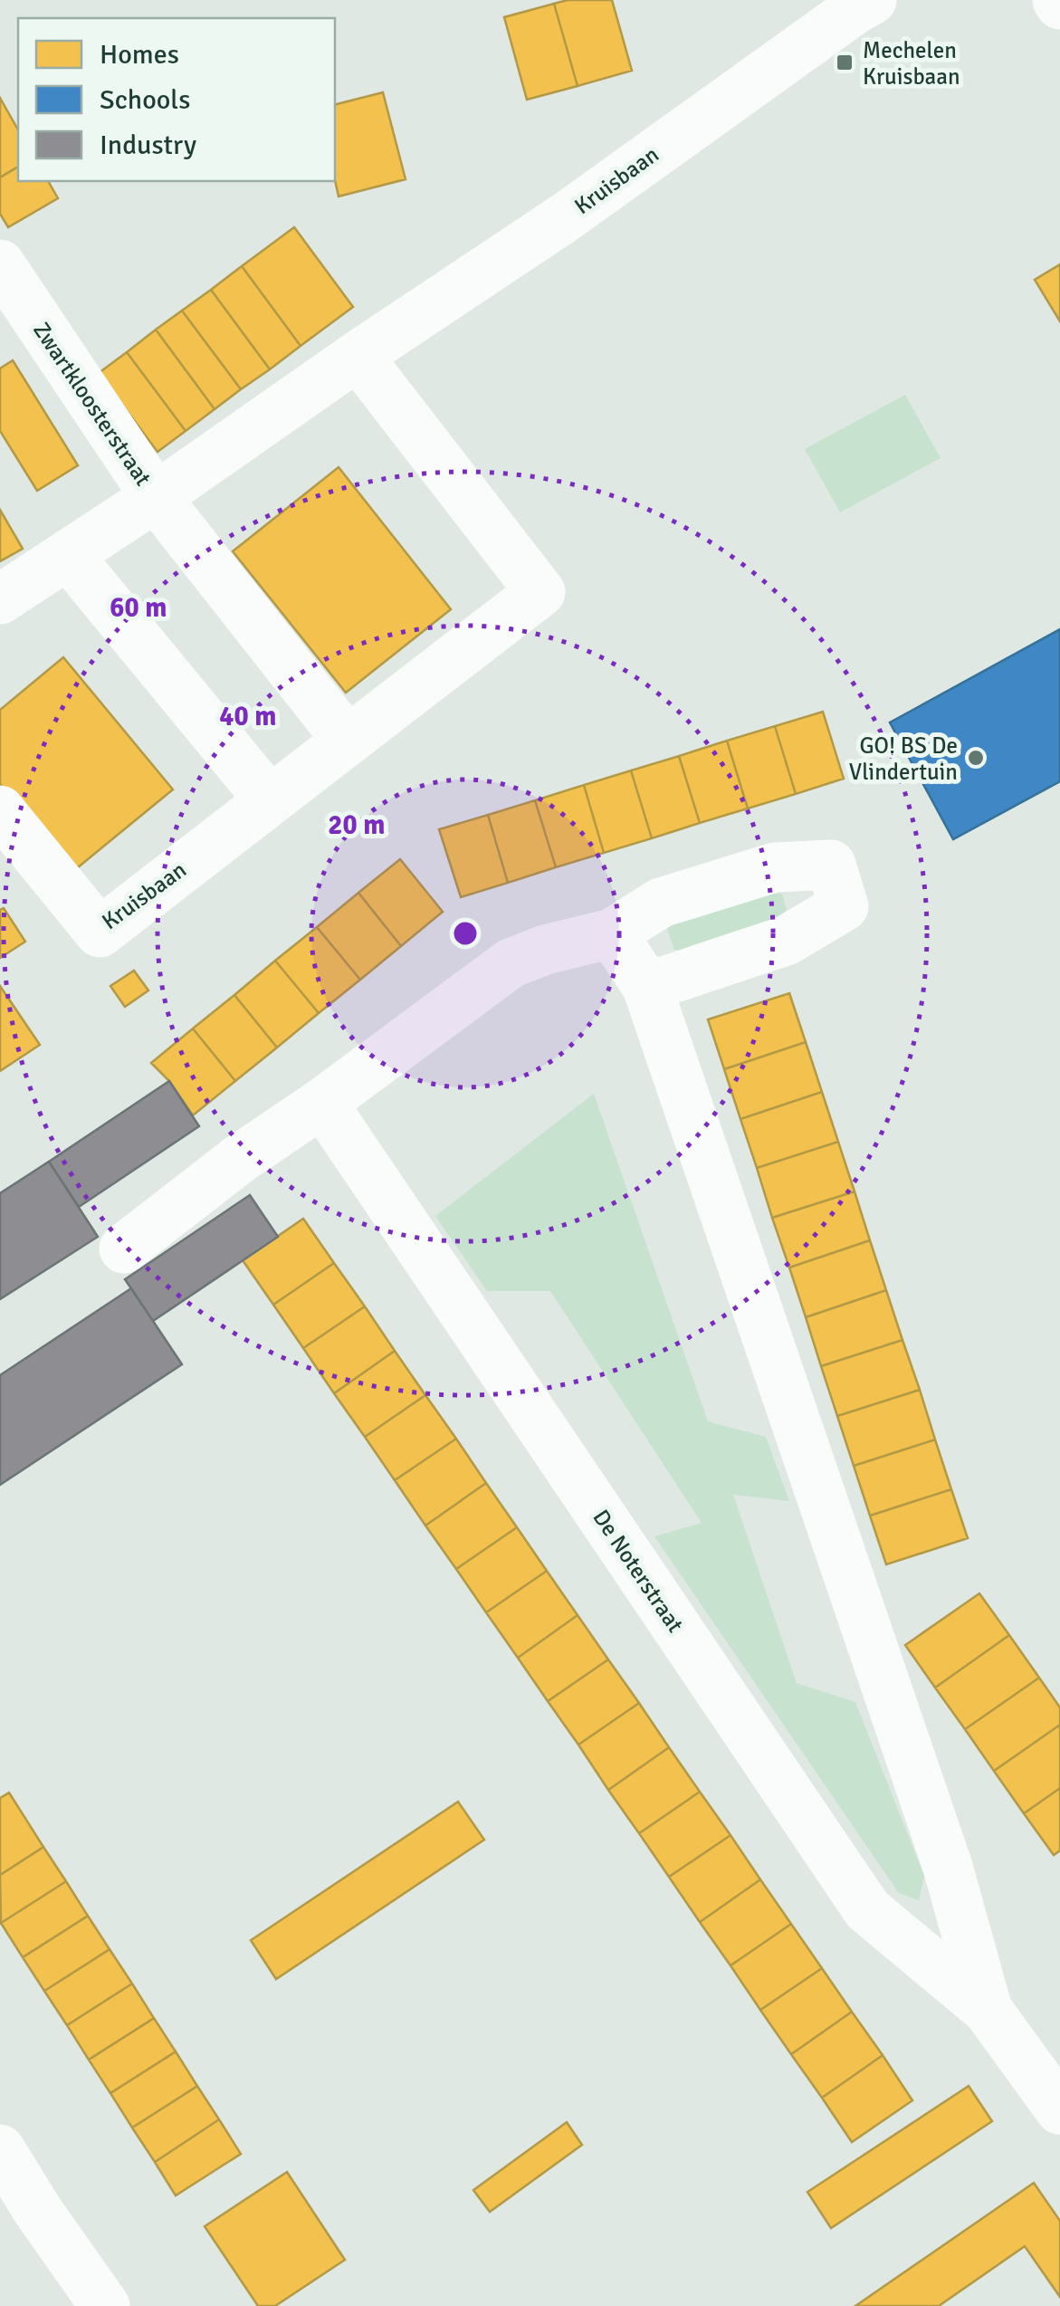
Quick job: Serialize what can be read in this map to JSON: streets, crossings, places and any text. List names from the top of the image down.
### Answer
{
  "streets": {
    "street": ["Kruisbaan", "Zwartkloosterstraat", "De Noterstraat"]
  },
  "crossings": [
    ["Kruisbaan", "Zwartkloosterstraat"]
  ],
  "places": {
    "transit": ["Mechelen Kruisbaan"],
    "other": ["GO! BS De Vlindertuin"]
  },
  "legend": ["Homes", "Schools", "Industry"],
  "rings": ["60 m", "40 m", "20 m"]
}
